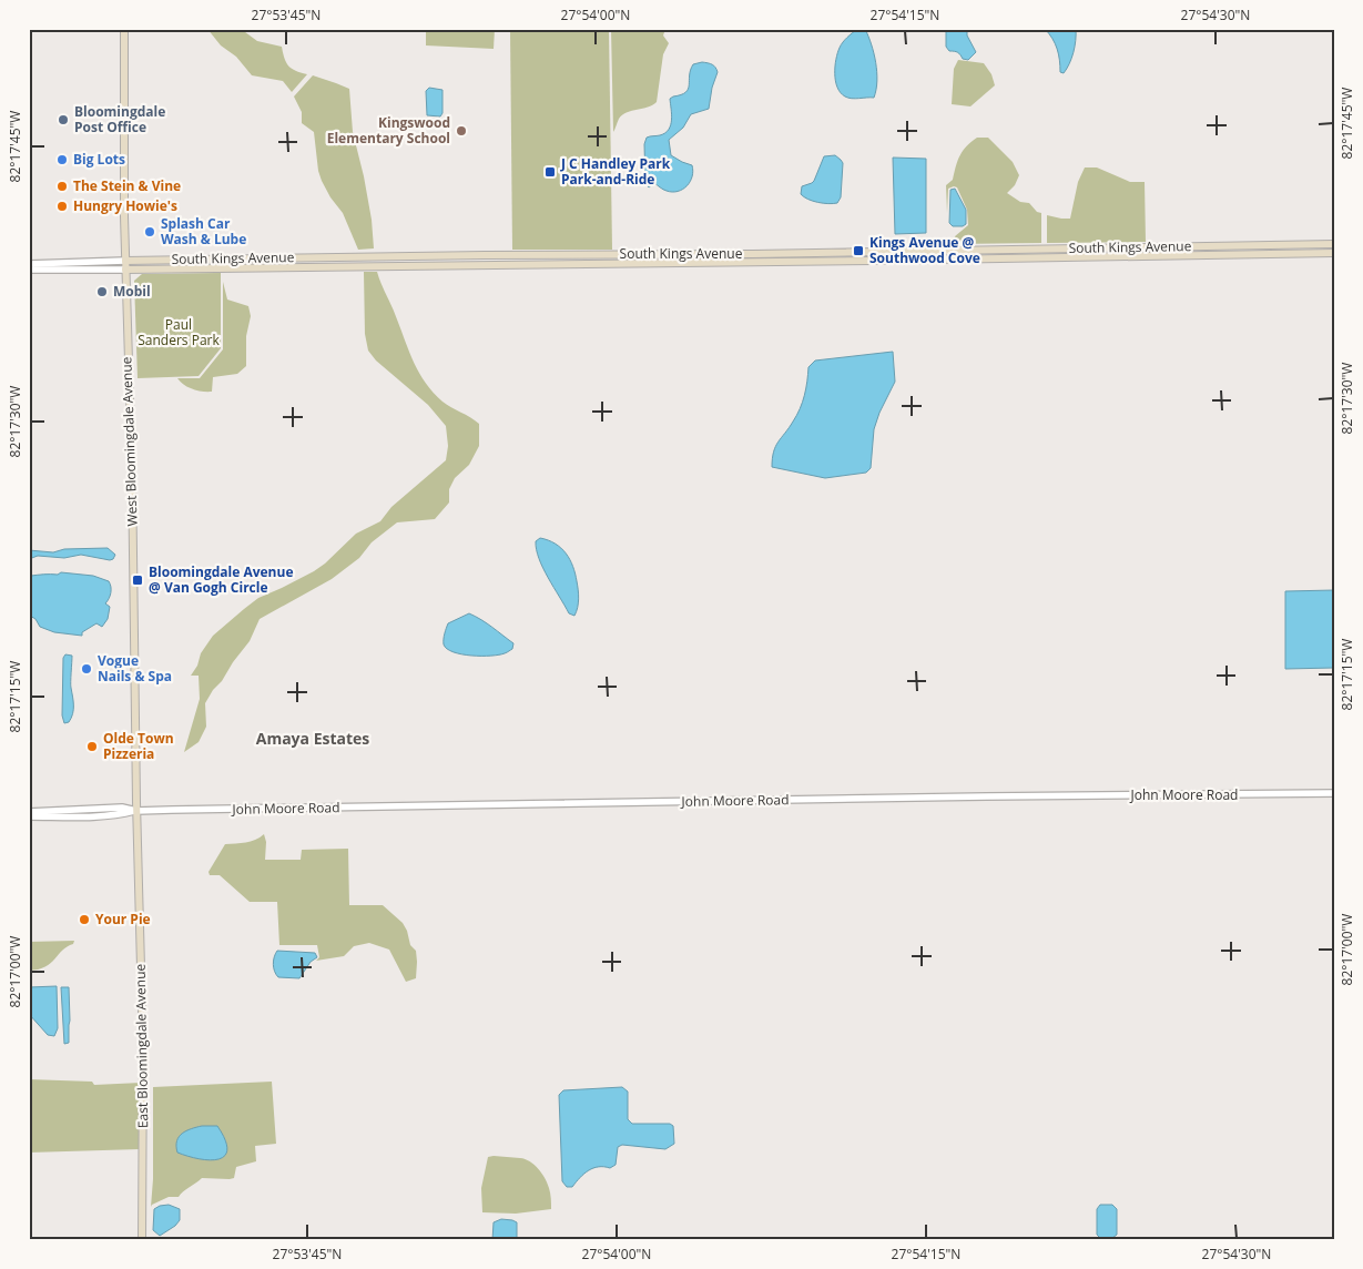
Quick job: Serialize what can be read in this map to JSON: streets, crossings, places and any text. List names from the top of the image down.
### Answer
{
  "streets": {
    "main road": ["South Kings Avenue", "West Bloomingdale Avenue", "East Bloomingdale Avenue"],
    "street": ["John Moore Road"]
  },
  "crossings": [
    ["South Kings Avenue", "West Bloomingdale Avenue"],
    ["West Bloomingdale Avenue", "John Moore Road"],
    ["West Bloomingdale Avenue", "East Bloomingdale Avenue"]
  ],
  "districts": ["Amaya Estates"],
  "parks": ["Paul Sanders Park"],
  "places": {
    "other": [
      "Bloomingdale Post Office",
      "Kingswood Elementary School",
      "Big Lots",
      "The Stein & Vine",
      "Hungry Howie's",
      "Splash Car Wash & Lube",
      "Mobil",
      "Vogue Nails & Spa",
      "Olde Town Pizzeria",
      "Your Pie"
    ],
    "transit": ["J C Handley Park Park-and-Ride", "Kings Avenue @ Southwood Cove", "Bloomingdale Avenue @ Van Gogh Circle"]
  },
  "coordinates": [
    "27°53'45\"N",
    "27°54'00\"N",
    "27°54'15\"N",
    "27°54'30\"N",
    "82°17'45\"W",
    "82°17'30\"W",
    "82°17'15\"W",
    "82°17'00\"W"
  ]
}
